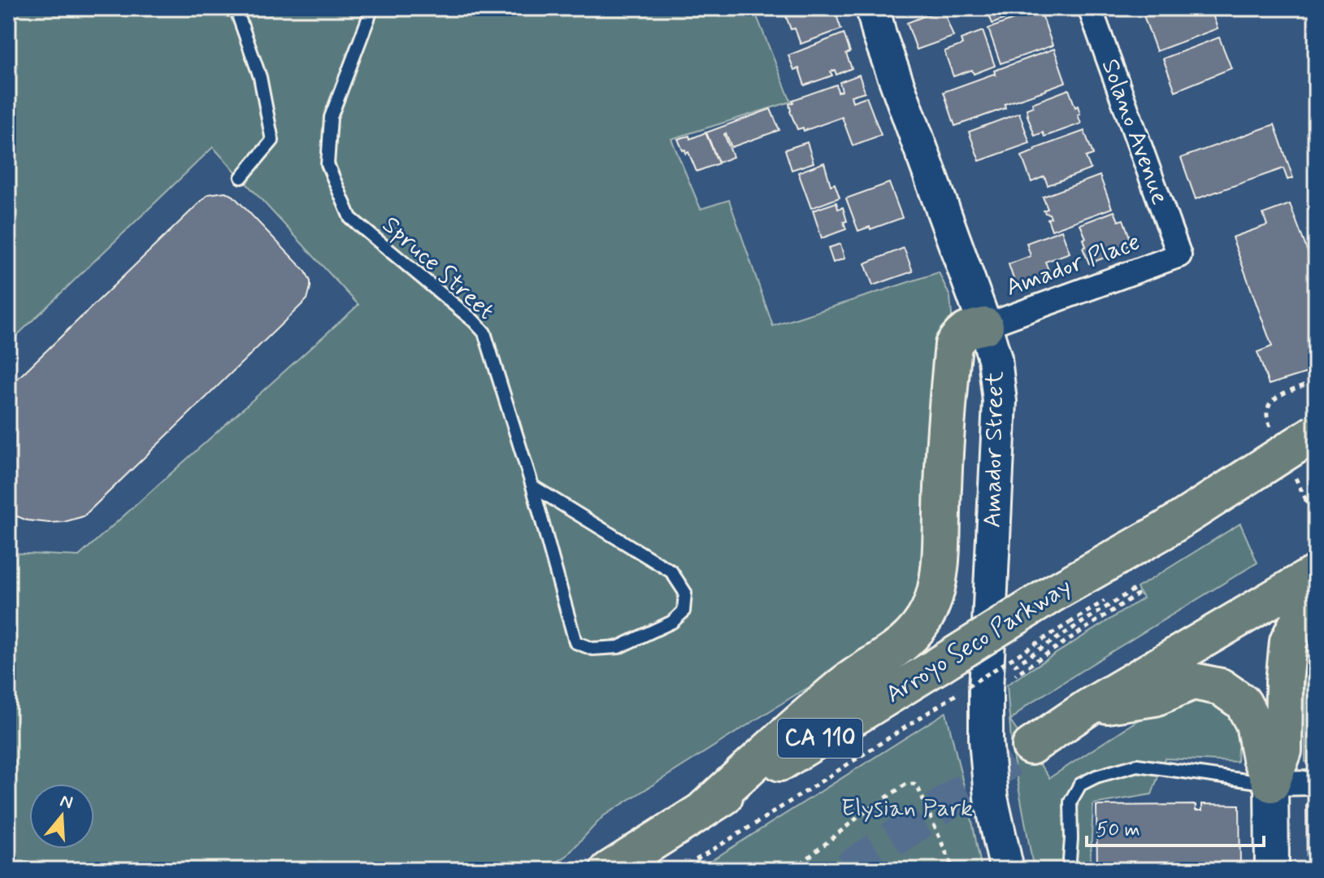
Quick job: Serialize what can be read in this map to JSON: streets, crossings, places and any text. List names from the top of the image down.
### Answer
{
  "streets": {
    "highway": ["Arroyo Seco Parkway", "CA 110"],
    "main road": ["Amador Street"],
    "street": ["Solano Avenue", "Amador Place"],
    "lane": ["Spruce Street"]
  },
  "crossings": [
    ["Solano Avenue", "Amador Place"],
    ["Amador Place", "Amador Street"]
  ],
  "parks": ["Elysian Park"],
  "scale_bar": "50 m",
  "north": "top"
}
